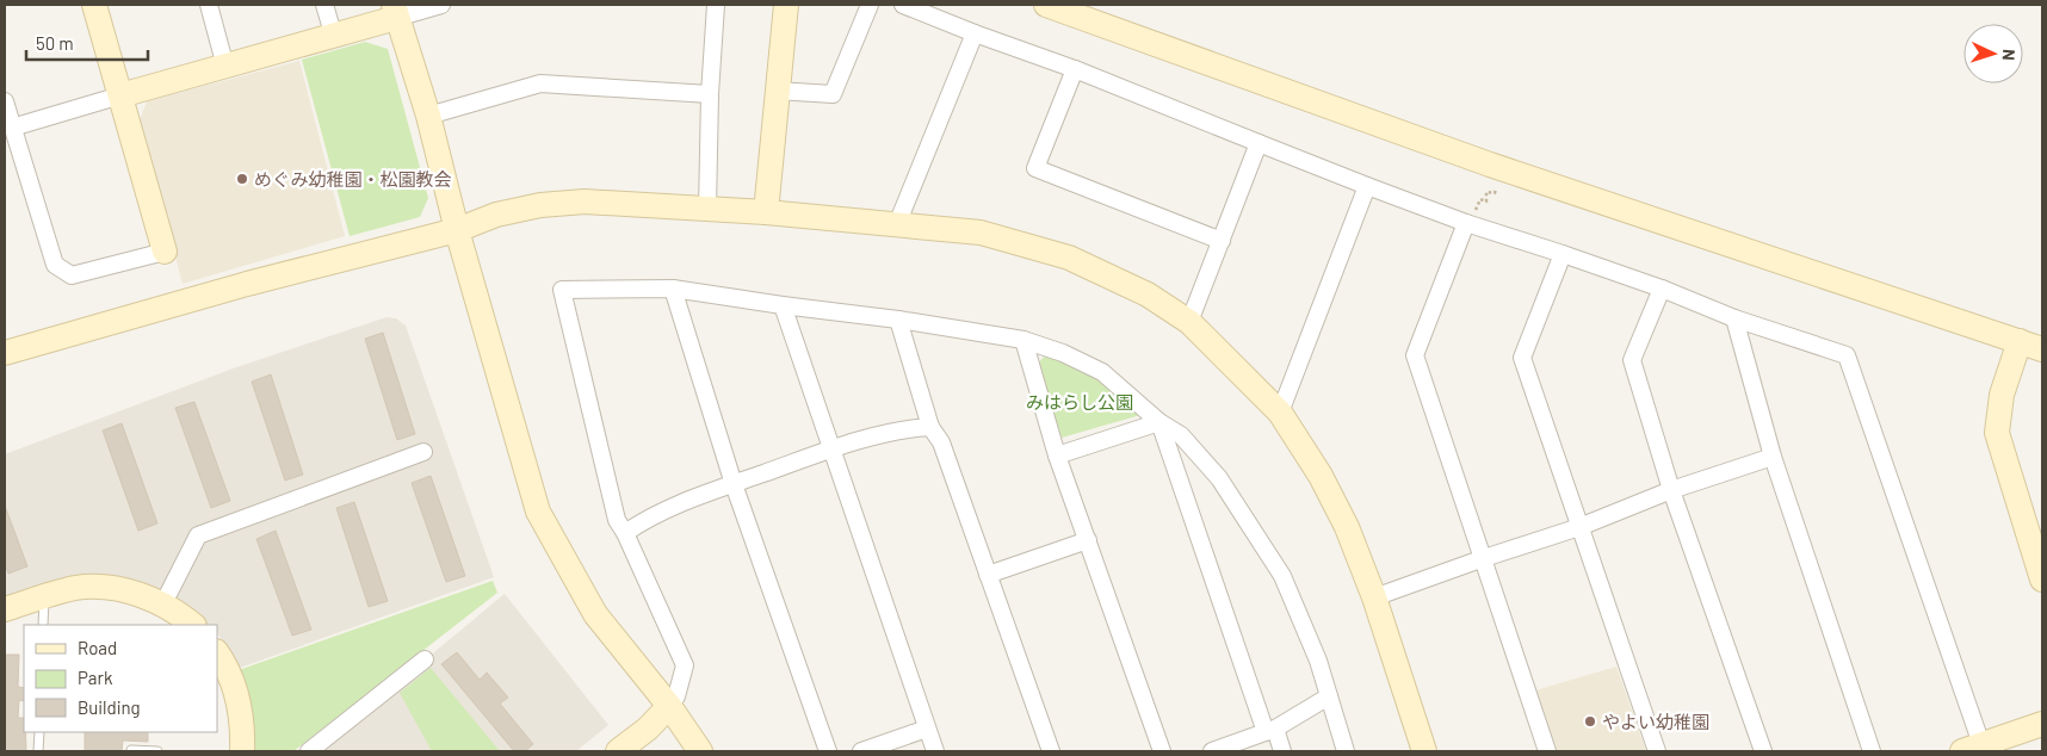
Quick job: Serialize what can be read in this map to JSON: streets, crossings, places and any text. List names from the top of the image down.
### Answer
{
  "parks": ["みはらし公園"],
  "places": ["めぐみ幼稚園・松園教会", "やよい幼稚園"],
  "legend": ["Road", "Park", "Building"],
  "scale_bar": "50 m",
  "north": "right"
}
